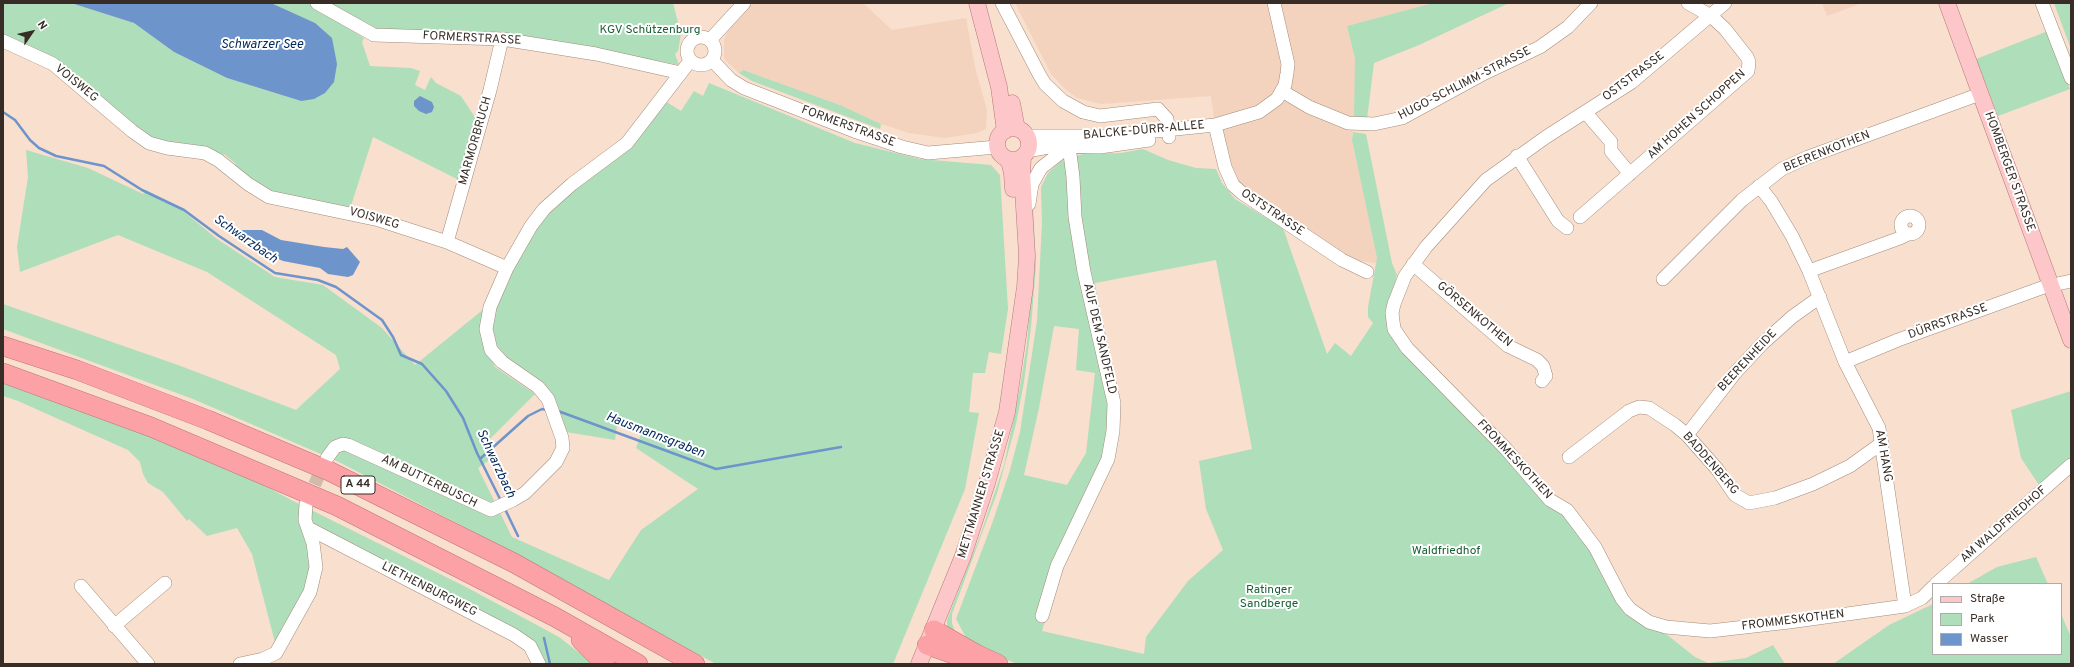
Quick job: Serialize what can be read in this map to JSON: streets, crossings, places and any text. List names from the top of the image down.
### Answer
{
  "streets": {
    "highway": ["A 44"],
    "main road": ["HOMBERGER STRASSE", "METTMANNER STRASSE"],
    "street": [
      "FORMERSTRASSE",
      "OSTSTRASSE",
      "VOISWEG",
      "HUGO-SCHLIMM-STRASSE",
      "AM HOHEN SCHOPPEN",
      "BALCKE-DÜRR-ALLEE",
      "MARMORBRUCH",
      "BEERENKOTHEN",
      "GÖRSENKOTHEN",
      "DÜRRSTRASSE",
      "AUF DEM SANDFELD",
      "BEERENHEIDE",
      "AM HANG",
      "FROMMESKOTHEN",
      "BADDENBERG",
      "AM BUTTERBUSCH",
      "AM WALDFRIEDHOF",
      "LIETHENBURGWEG"
    ]
  },
  "crossings": [
    ["FORMERSTRASSE", "MARMORBRUCH"],
    ["FORMERSTRASSE", "METTMANNER STRASSE"],
    ["OSTSTRASSE", "AM HOHEN SCHOPPEN"],
    ["OSTSTRASSE", "BALCKE-DÜRR-ALLEE"],
    ["OSTSTRASSE", "GÖRSENKOTHEN"],
    ["OSTSTRASSE", "FROMMESKOTHEN"],
    ["VOISWEG", "MARMORBRUCH"],
    ["VOISWEG", "AM BUTTERBUSCH"],
    ["HUGO-SCHLIMM-STRASSE", "BALCKE-DÜRR-ALLEE"],
    ["BALCKE-DÜRR-ALLEE", "AUF DEM SANDFELD"],
    ["BALCKE-DÜRR-ALLEE", "METTMANNER STRASSE"],
    ["BEERENKOTHEN", "HOMBERGER STRASSE"],
    ["BEERENKOTHEN", "AM HANG"],
    ["HOMBERGER STRASSE", "DÜRRSTRASSE"],
    ["DÜRRSTRASSE", "AM HANG"],
    ["BEERENHEIDE", "AM HANG"],
    ["BEERENHEIDE", "BADDENBERG"],
    ["AM HANG", "FROMMESKOTHEN"],
    ["AM HANG", "BADDENBERG"]
  ],
  "water": ["Schwarzer See", "Schwarzbach", "Hausmannsgraben"],
  "parks": ["KGV Schützenburg", "Waldfriedhof", "Ratinger Sandberge"],
  "legend": ["Straße", "Park", "Wasser"],
  "north": "top right"
}
